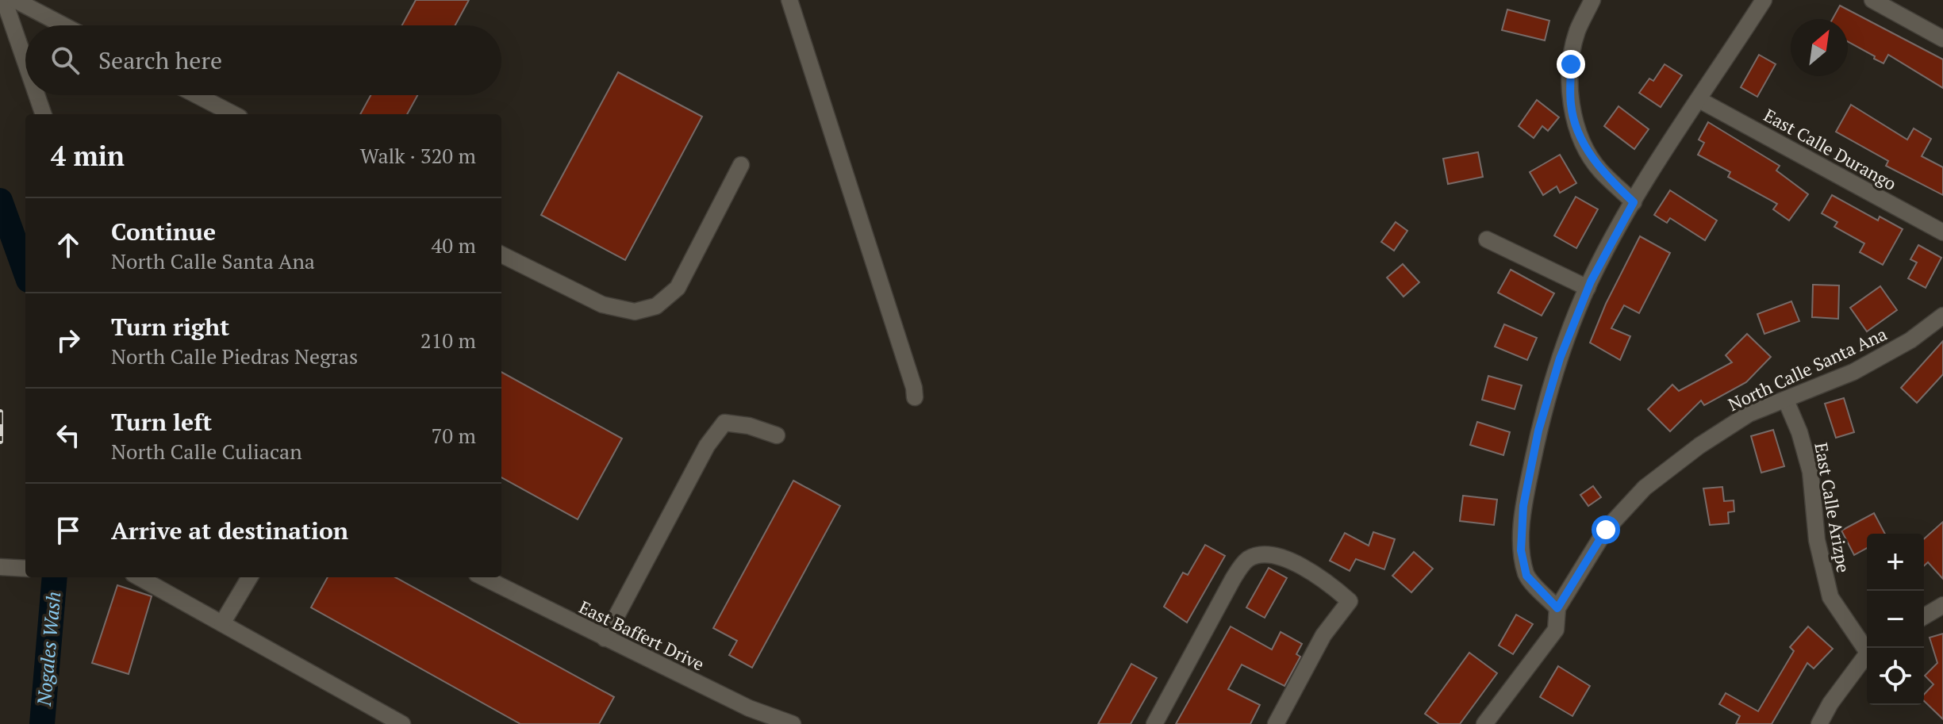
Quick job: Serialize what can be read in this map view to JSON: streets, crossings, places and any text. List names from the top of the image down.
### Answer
{
  "streets": {
    "street": [
      "East Calle Durango",
      "North Calle Santa Ana",
      "East Calle Arizpe",
      "East Baffert Drive"
    ]
  },
  "crossings": [
    ["North Calle Santa Ana", "East Calle Arizpe"]
  ],
  "water": ["Nogales Wash"],
  "north": "top right",
  "page": {
    "search": "Search here",
    "heading": ["4 min", "Walk · 320 m"],
    "list": [
      ["Continue", "North Calle Santa Ana", "40 m"],
      ["Turn right", "North Calle Piedras Negras", "210 m"],
      ["Turn left", "North Calle Culiacan", "70 m"],
      "Arrive at destination"
    ],
    "map_buttons": ["+", "−"]
  }
}
